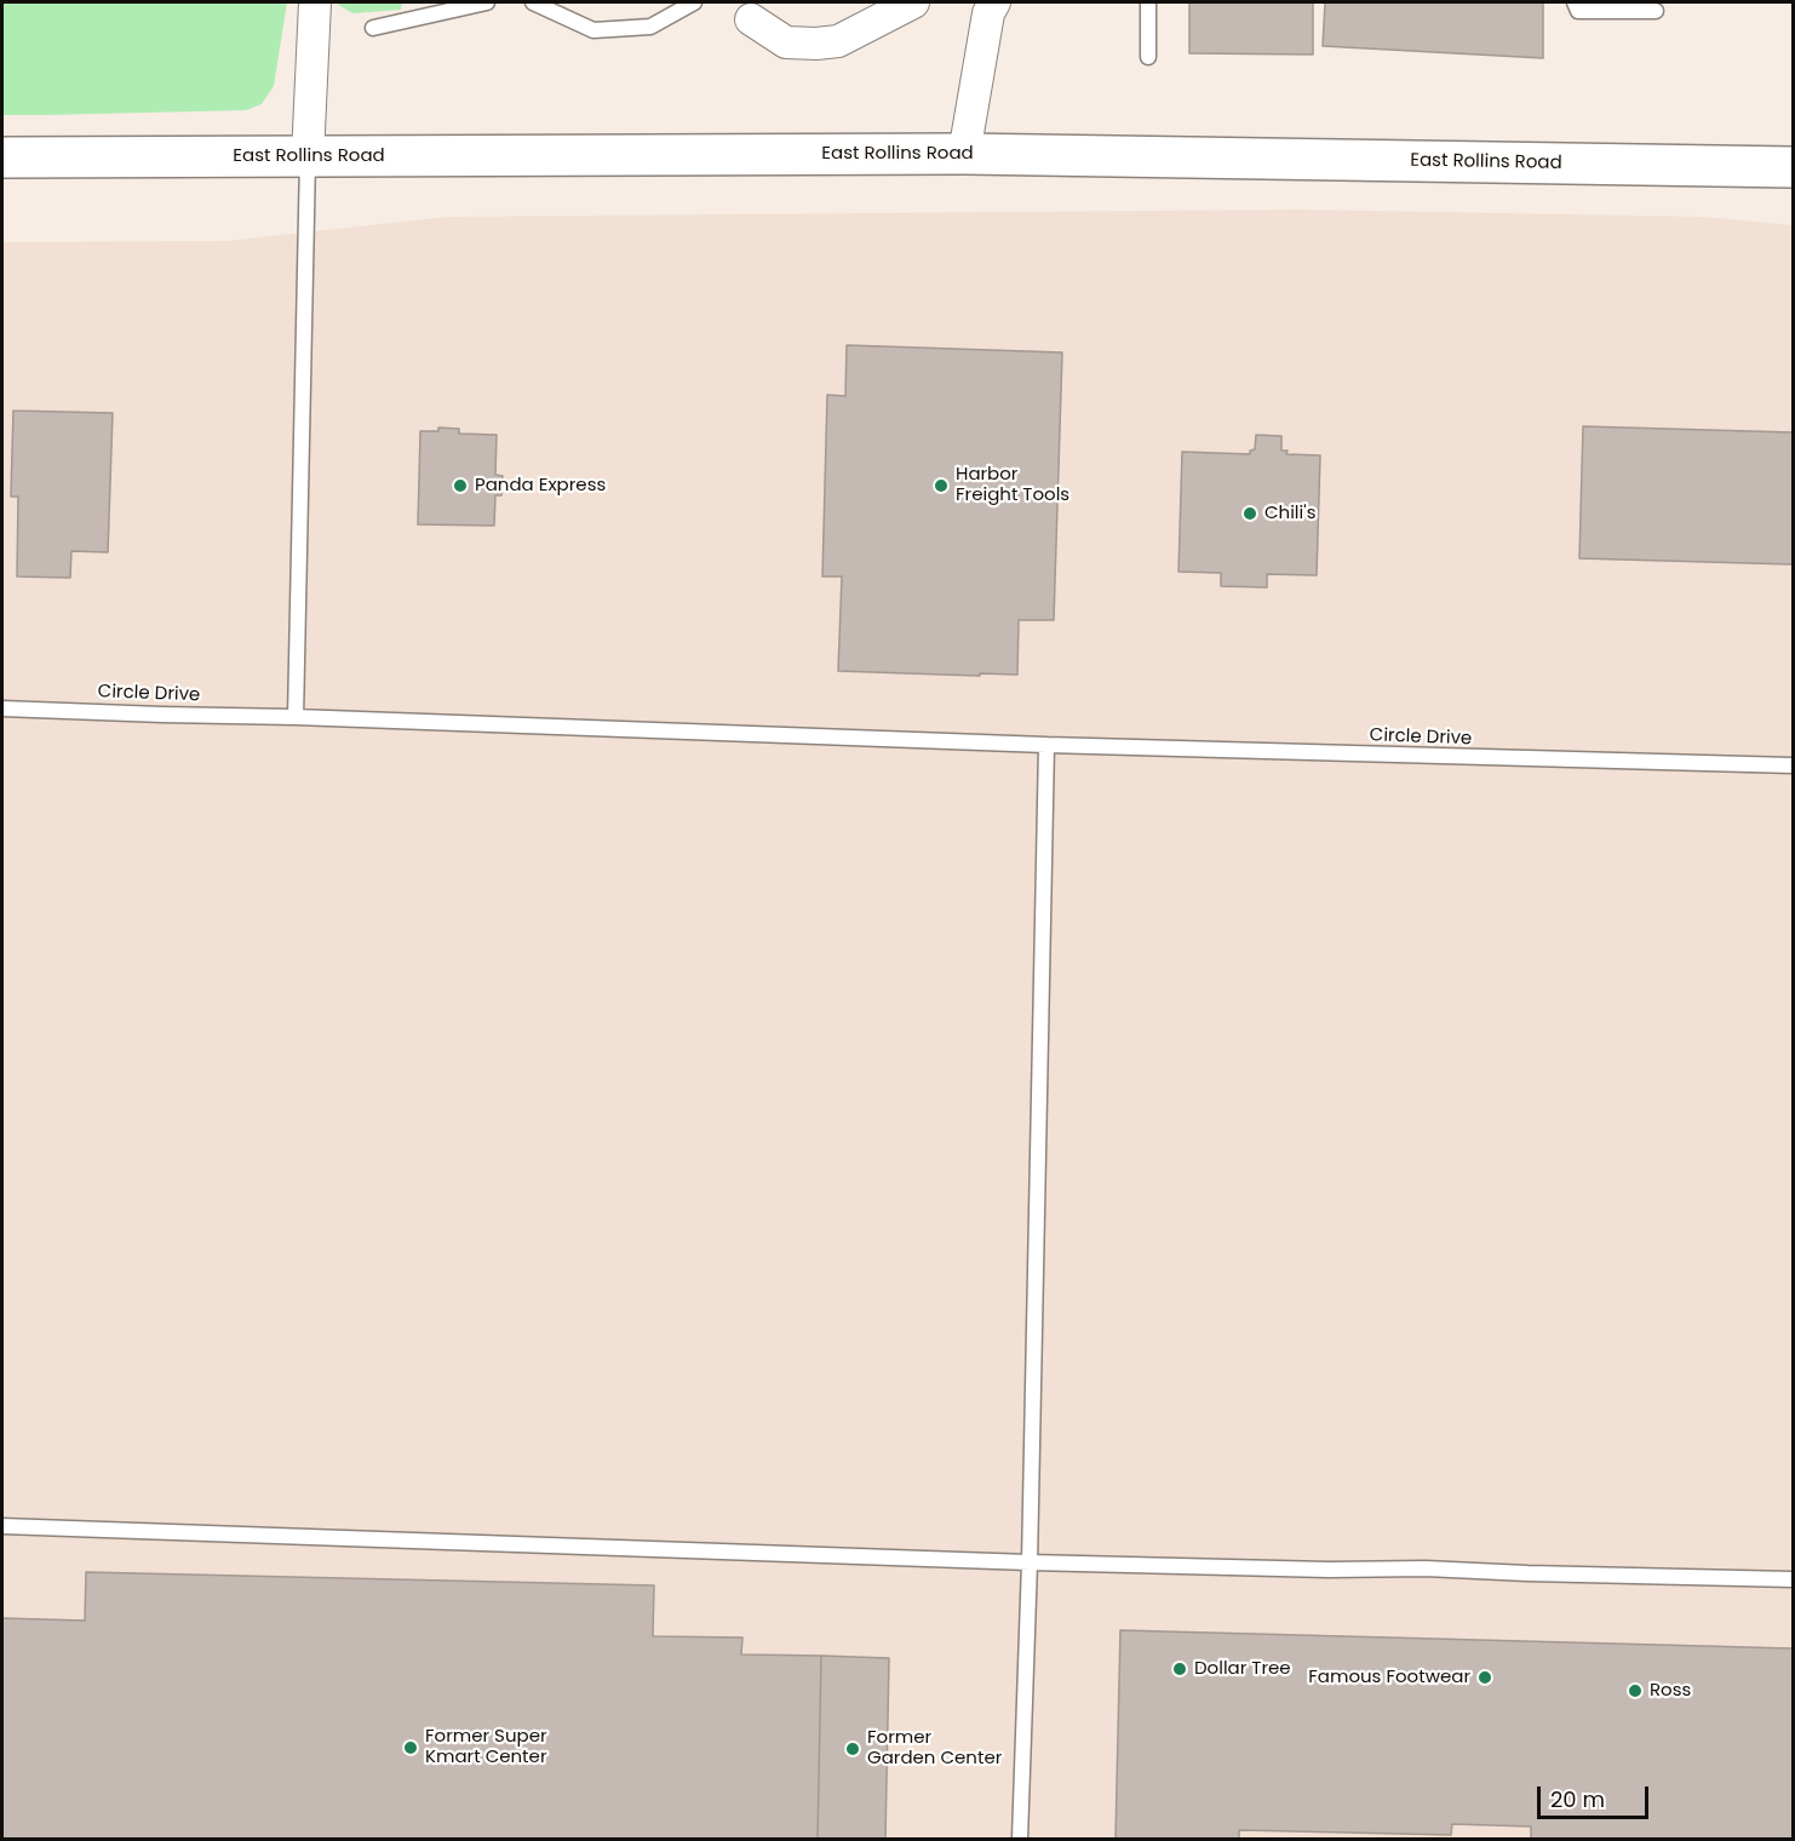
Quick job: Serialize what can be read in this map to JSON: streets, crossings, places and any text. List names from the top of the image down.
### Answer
{
  "streets": {
    "main road": ["East Rollins Road"],
    "lane": ["Circle Drive"]
  },
  "places": [
    "Panda Express",
    "Harbor Freight Tools",
    "Chili's",
    "Dollar Tree",
    "Famous Footwear",
    "Ross",
    "Former Super Kmart Center",
    "Former Garden Center"
  ],
  "scale_bar": "20 m"
}
